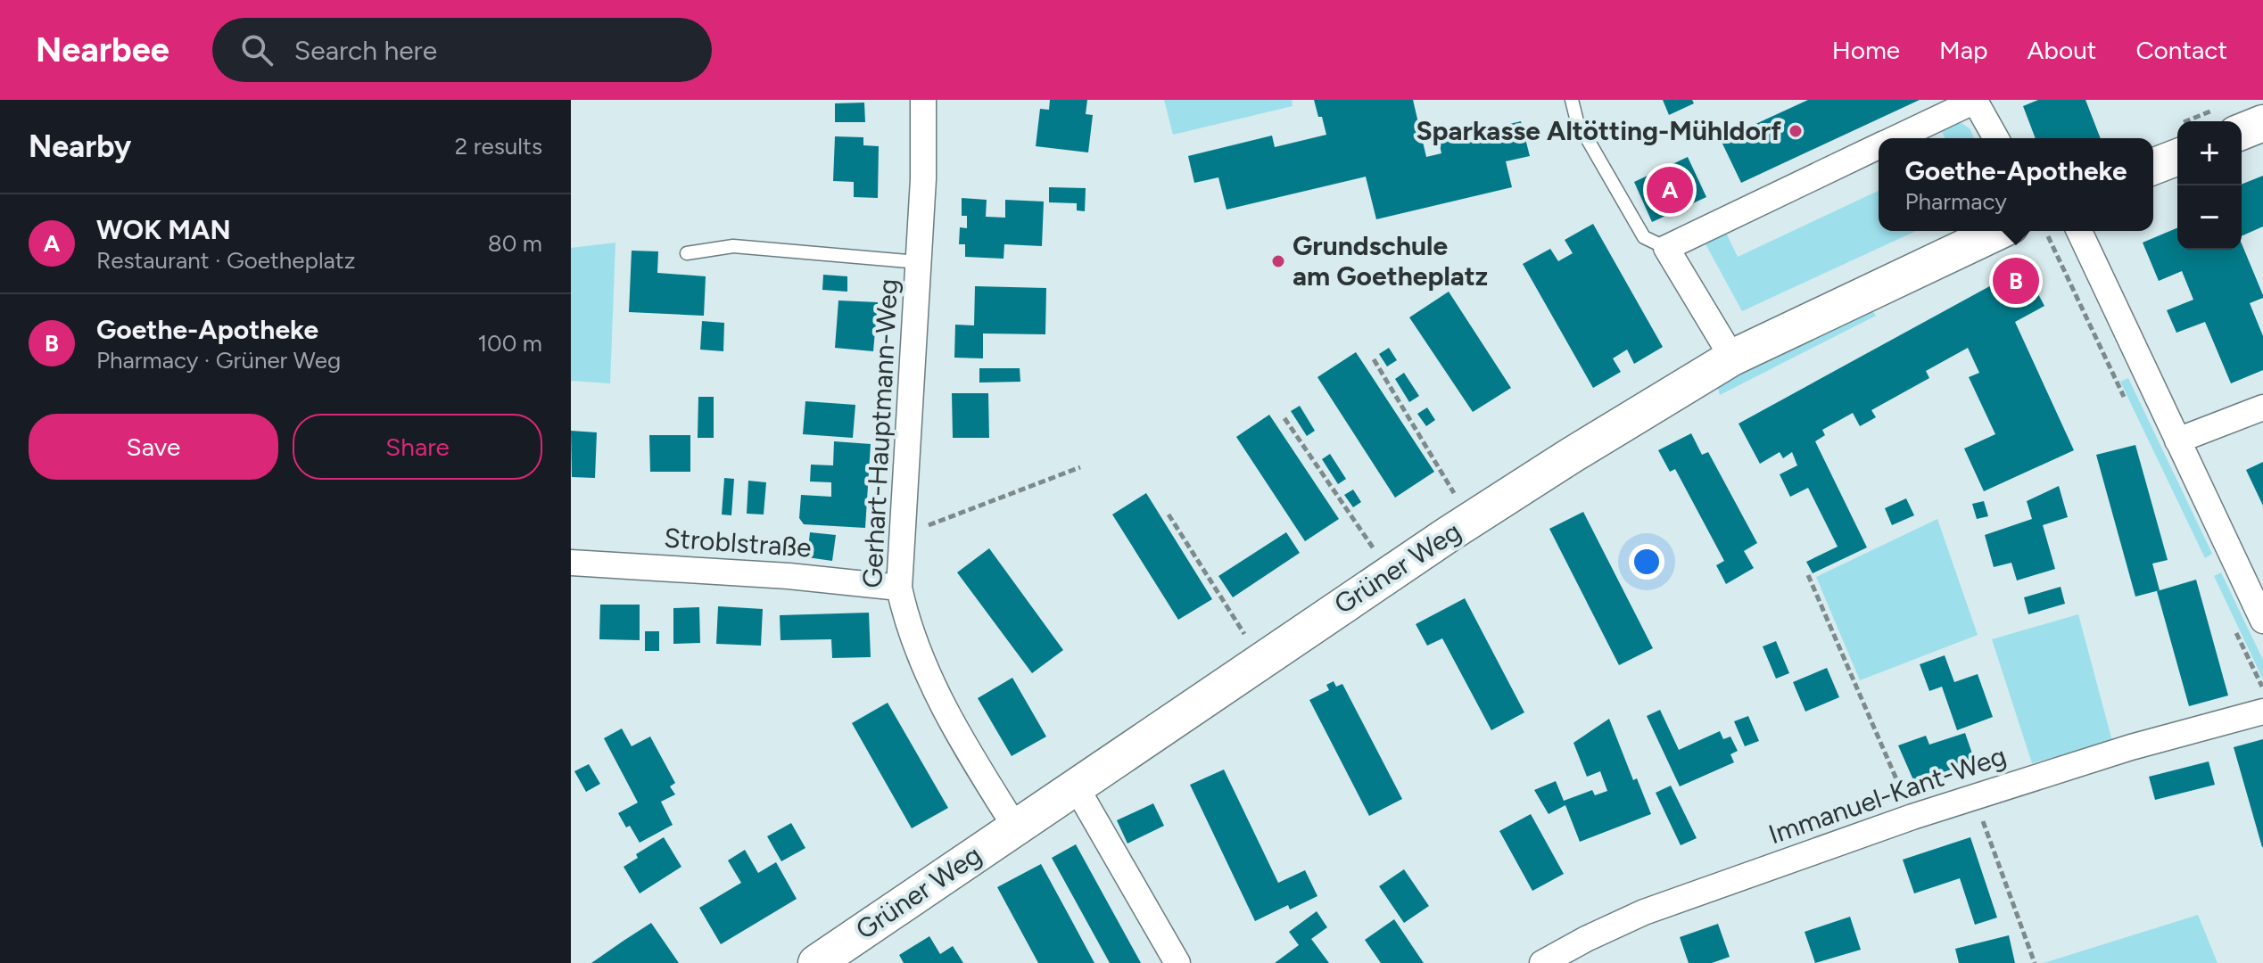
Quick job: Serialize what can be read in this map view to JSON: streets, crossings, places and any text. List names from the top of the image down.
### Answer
{
  "streets": {
    "street": [
      "Gerhart-Hauptmann-Weg",
      "Stroblstraße",
      "Grüner Weg",
      "Immanuel-Kant-Weg"
    ]
  },
  "crossings": [
    ["Gerhart-Hauptmann-Weg", "Stroblstraße"],
    ["Gerhart-Hauptmann-Weg", "Grüner Weg"]
  ],
  "places": ["Sparkasse Altötting-Mühldorf", "Grundschule am Goetheplatz"],
  "page": {
    "header": "Nearbee",
    "search": "Search here",
    "nav": [
      "Home",
      "Map",
      "About",
      "Contact"
    ],
    "heading": ["Nearby", "2 results"],
    "map_buttons": ["+", "−"],
    "popup": ["Goethe-Apotheke", "Pharmacy"],
    "pins": ["A", "B"],
    "list": [
      {
        "mark": "A",
        "name": "WOK MAN",
        "note": "Restaurant · Goetheplatz",
        "value": "80 m"
      },
      {
        "mark": "B",
        "name": "Goethe-Apotheke",
        "note": "Pharmacy · Grüner Weg",
        "value": "100 m"
      }
    ],
    "buttons": ["Save", "Share"]
  }
}
